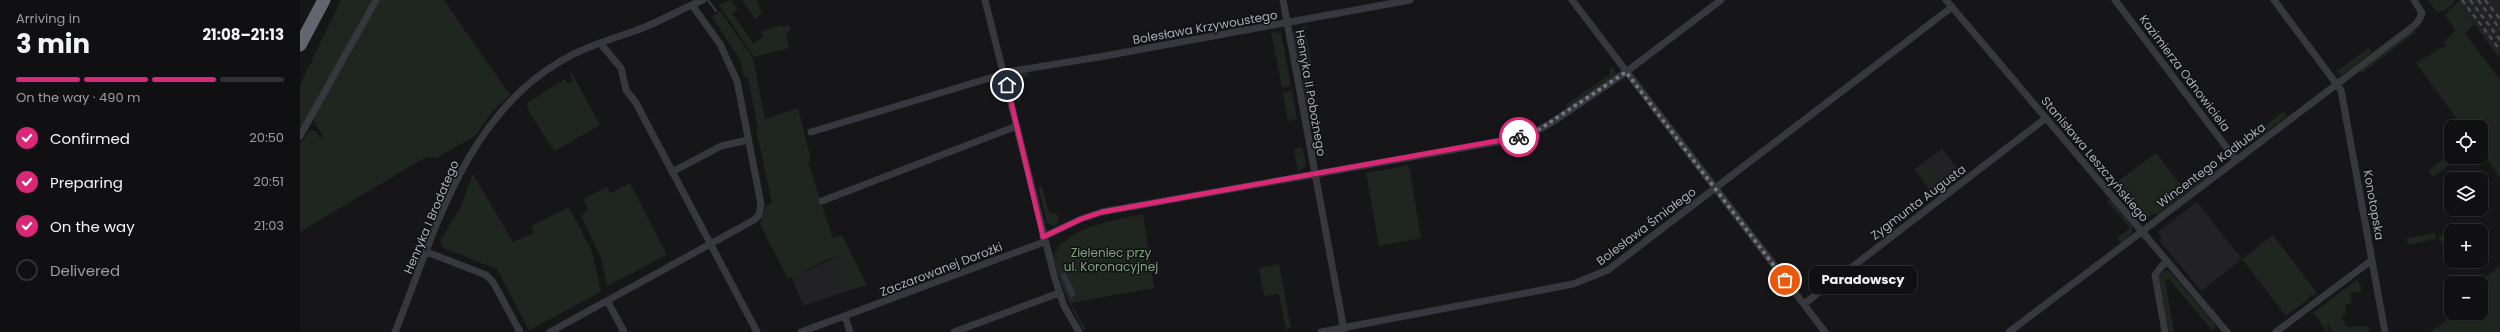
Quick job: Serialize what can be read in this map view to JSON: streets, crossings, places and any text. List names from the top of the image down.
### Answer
{
  "streets": {
    "street": [
      "Bolesława Krzywoustego",
      "Kazimierza Odnowiciela",
      "Henryka II Pobożnego",
      "Stanisława Leszczyńskiego",
      "Wincentego Kadłubka",
      "Zygmunta Augusta",
      "Konotopska",
      "Henryka I Brodatego",
      "Bolesława Śmiałego",
      "Zaczarowanej Dorożki"
    ]
  },
  "crossings": [
    ["Bolesława Krzywoustego", "Henryka II Pobożnego"],
    ["Kazimierza Odnowiciela", "Wincentego Kadłubka"],
    ["Henryka II Pobożnego", "Bolesława Śmiałego"],
    ["Henryka II Pobożnego", "Zaczarowanej Dorożki"],
    ["Stanisława Leszczyńskiego", "Wincentego Kadłubka"],
    ["Stanisława Leszczyńskiego", "Zygmunta Augusta"],
    ["Stanisława Leszczyńskiego", "Bolesława Śmiałego"],
    ["Wincentego Kadłubka", "Konotopska"]
  ],
  "parks": ["Zieleniec przy ul. Koronacyjnej"],
  "places": ["Paradowscy"],
  "page": {
    "heading": ["3 min", "Arriving in", "21:08–21:13"],
    "bar": "On the way · 490 m",
    "list": [
      ["Confirmed", "20:50"],
      ["Preparing", "20:51"],
      ["On the way", "21:03"],
      "Delivered"
    ],
    "map_buttons": ["+", "−"],
    "bubble": "Paradowscy"
  }
}
